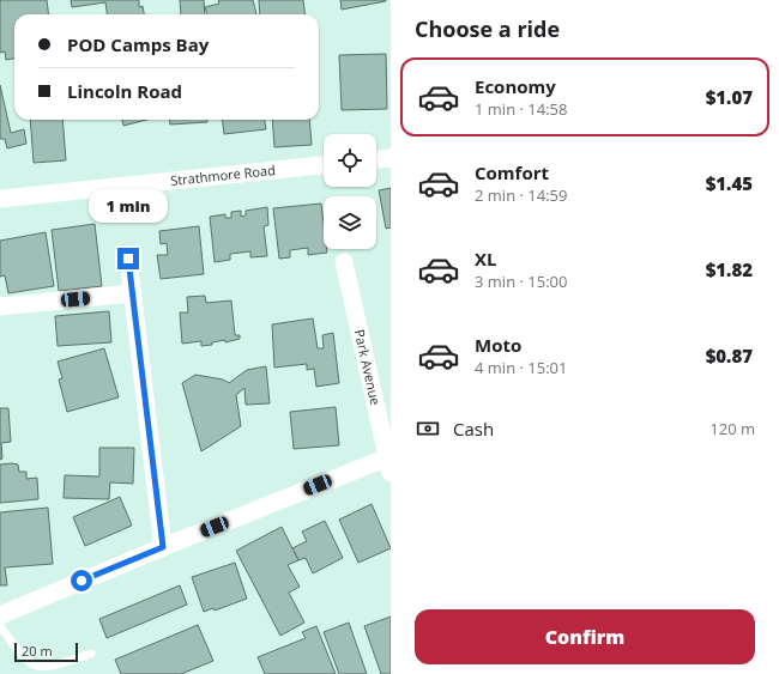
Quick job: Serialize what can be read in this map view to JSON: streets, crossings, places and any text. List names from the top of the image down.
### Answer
{
  "streets": {
    "street": ["Strathmore Road", "Park Avenue"]
  },
  "scale_bar": "20 m",
  "page": {
    "heading": "Choose a ride",
    "banner": ["POD Camps Bay", "Lincoln Road"],
    "list": [
      {
        "name": "Economy",
        "note": "1 min · 14:58",
        "value": "$1.07"
      },
      {
        "name": "Comfort",
        "note": "2 min · 14:59",
        "value": "$1.45"
      },
      {
        "name": "XL",
        "note": "3 min · 15:00",
        "value": "$1.82"
      },
      {
        "name": "Moto",
        "note": "4 min · 15:01",
        "value": "$0.87"
      }
    ],
    "bubble": "1 min",
    "pay": ["Cash", "120 m"],
    "buttons": "Confirm",
    "scale": "20 m"
  }
}
